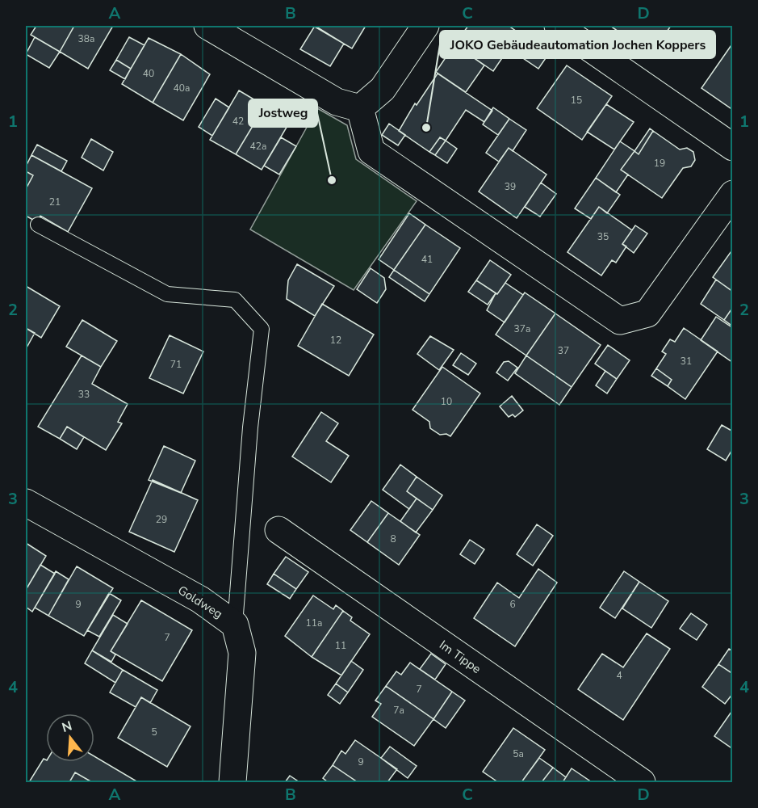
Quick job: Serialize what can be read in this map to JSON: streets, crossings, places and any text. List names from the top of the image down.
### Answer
{
  "streets": {
    "street": ["Goldweg", "Im Tippe"]
  },
  "places": ["JOKO Gebäudeautomation Jochen Koppers", "Jostweg"],
  "house_numbers": [
    "38a",
    "40",
    "40a",
    "15",
    "42",
    "42a",
    "19",
    "39",
    "21",
    "35",
    "41",
    "37a",
    "12",
    "37",
    "31",
    "71",
    "33",
    "10",
    "29",
    "8",
    "9",
    "6",
    "11a",
    "7",
    "11",
    "4",
    "7",
    "7a",
    "5",
    "5a",
    "9"
  ],
  "north": "top",
  "grid": {
    "columns": [
      "A",
      "B",
      "C",
      "D"
    ],
    "rows": [
      "1",
      "2",
      "3",
      "4"
    ]
  }
}
